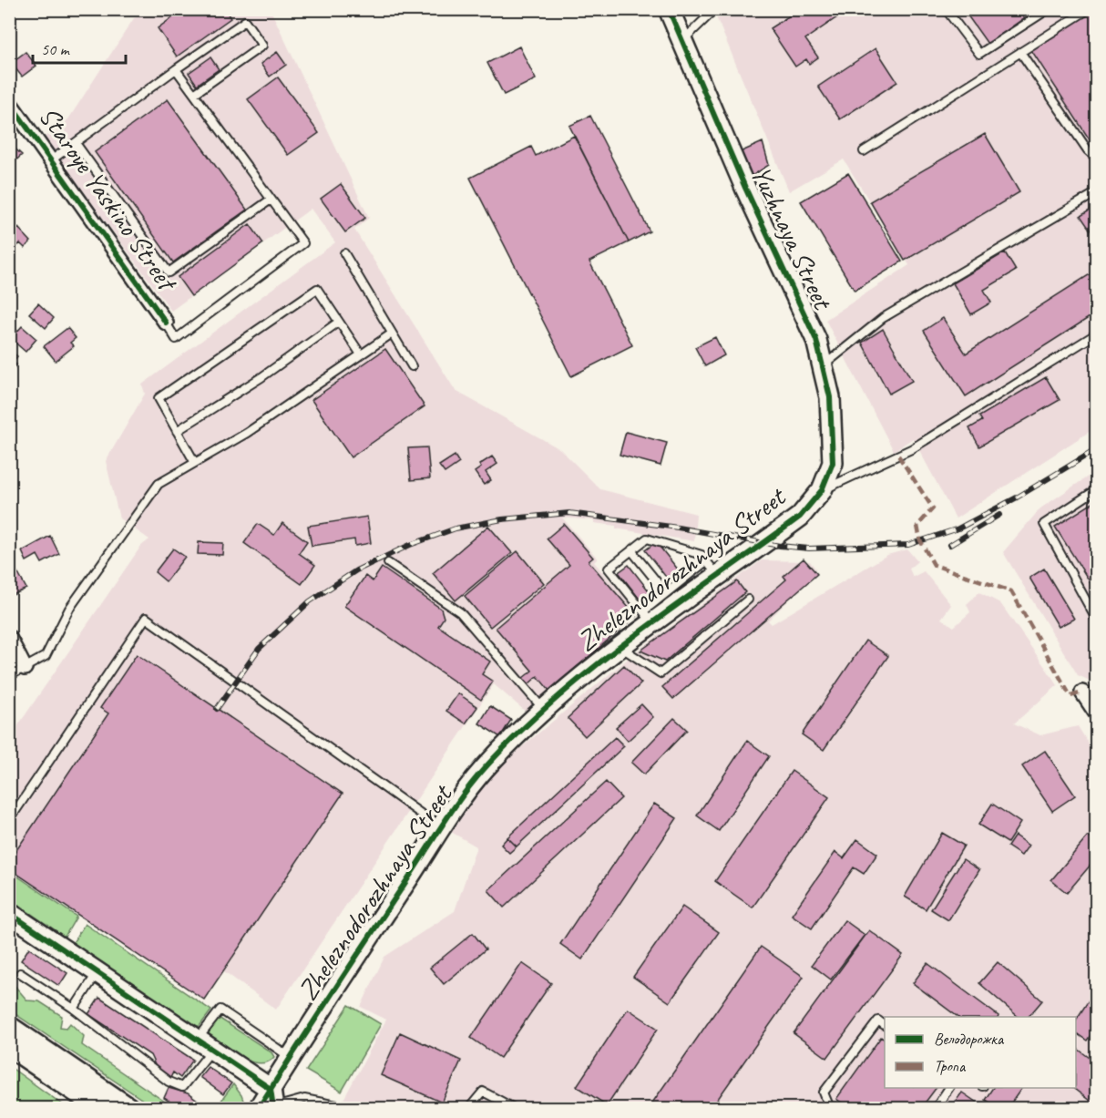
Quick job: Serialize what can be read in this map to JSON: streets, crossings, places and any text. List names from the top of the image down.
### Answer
{
  "streets": {
    "street": ["Staroye Yaskino Street", "Yuzhnaya Street", "Zheleznodorozhnaya Street"]
  },
  "crossings": [
    ["Yuzhnaya Street", "Zheleznodorozhnaya Street"]
  ],
  "legend": ["Велодорожка", "Тропа"],
  "scale_bar": "50 m"
}
